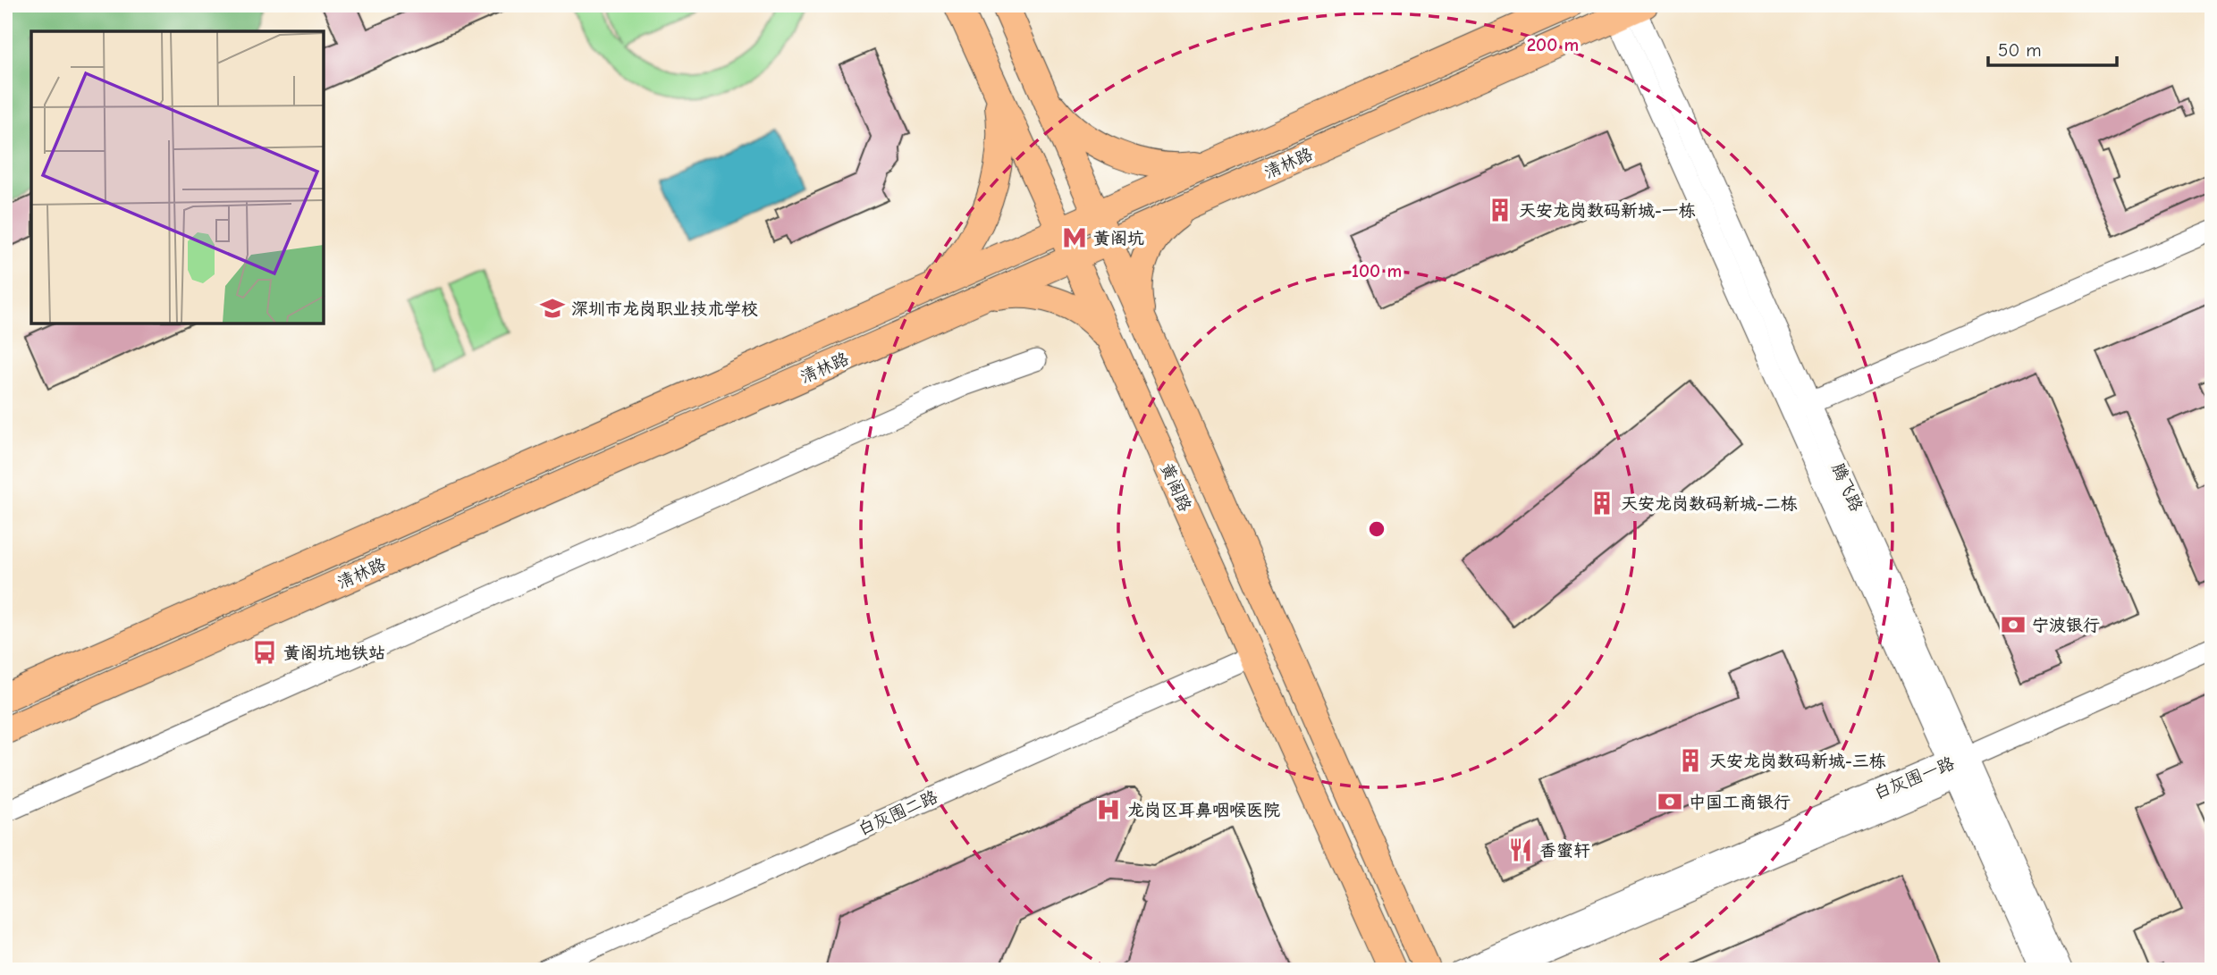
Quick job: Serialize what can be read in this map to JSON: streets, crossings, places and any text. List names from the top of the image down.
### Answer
{
  "streets": {
    "main road": ["清林路", "黄阁路"],
    "street": ["腾飞路", "白灰围一路", "白灰围二路"]
  },
  "crossings": [
    ["清林路", "黄阁路"],
    ["清林路", "腾飞路"],
    ["黄阁路", "白灰围二路"],
    ["腾飞路", "白灰围一路"]
  ],
  "places": {
    "building": ["天安龙岗数码新城-一栋", "天安龙岗数码新城-二栋", "天安龙岗数码新城-三栋"],
    "metro station": ["黄阁坑"],
    "school or university": ["深圳市龙岗职业技术学校"],
    "bank": ["宁波银行", "中国工商银行"],
    "bus stop": ["黄阁坑地铁站"],
    "hospital": ["龙岗区耳鼻咽喉医院"],
    "restaurant": ["香蜜轩"]
  },
  "scale_bar": "50 m",
  "rings": ["200 m", "100 m"]
}
